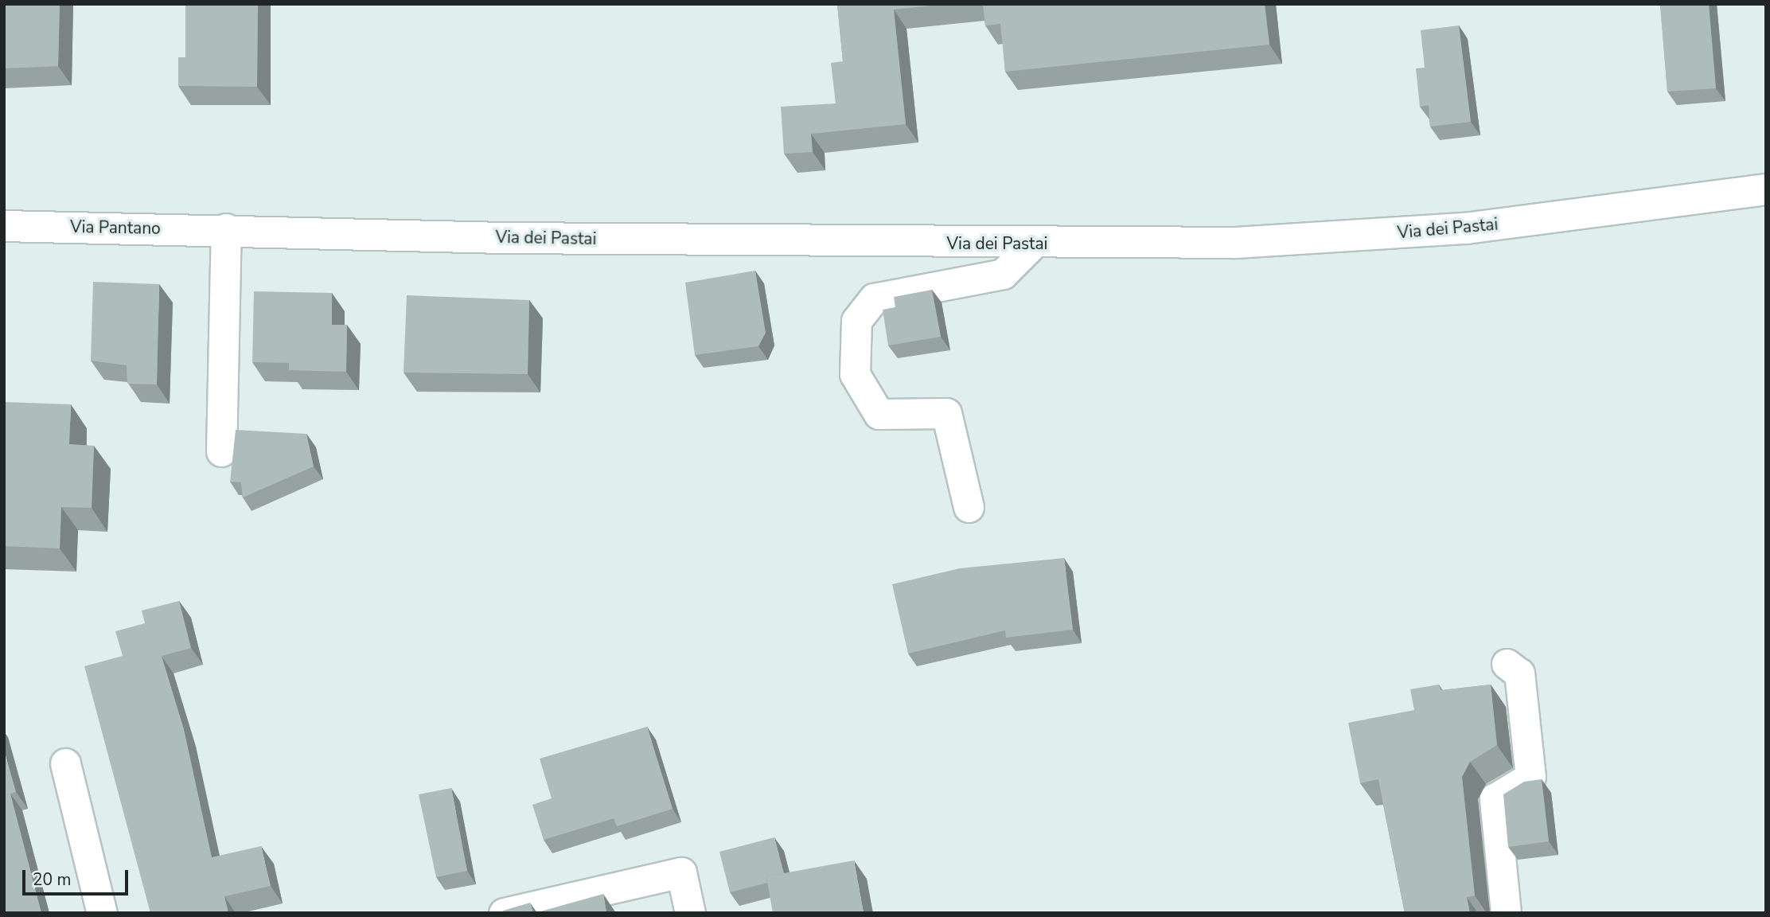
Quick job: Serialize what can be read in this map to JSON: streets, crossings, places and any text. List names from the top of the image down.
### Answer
{
  "streets": {
    "street": ["Via Pantano", "Via dei Pastai"]
  },
  "crossings": [
    ["Via Pantano", "Via dei Pastai"]
  ],
  "scale_bar": "20 m"
}
